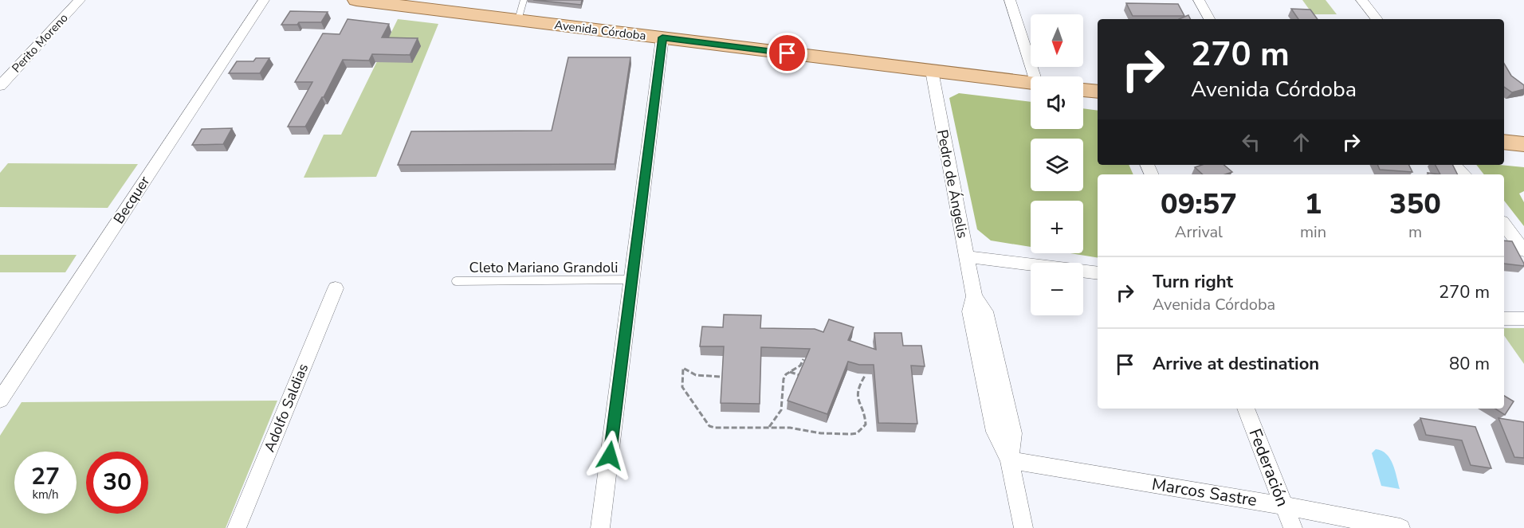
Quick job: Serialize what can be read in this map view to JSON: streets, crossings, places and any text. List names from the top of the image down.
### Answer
{
  "streets": {
    "main road": ["Avenida Córdoba"],
    "street": [
      "Perito Moreno",
      "Pedro de Ángelis",
      "Becquer",
      "Adolfo Saldias",
      "Federación",
      "Marcos Sastre"
    ],
    "lane": ["Cleto Mariano Grandoli"]
  },
  "crossings": [
    ["Avenida Córdoba", "Pedro de Ángelis"],
    ["Pedro de Ángelis", "Marcos Sastre"],
    ["Federación", "Marcos Sastre"]
  ],
  "north": "bottom",
  "page": {
    "map_buttons": ["+", "−"],
    "turn": ["270 m", "Avenida Córdoba"],
    "eta": [
      "09:57",
      "Arrival",
      "1",
      "min",
      "350",
      "m"
    ],
    "list": [
      {
        "name": "Turn right",
        "note": "Avenida Córdoba",
        "value": "270 m"
      },
      {
        "name": "Arrive at destination",
        "value": "80 m"
      }
    ],
    "speed": "27 km/h",
    "limit": "30"
  }
}
